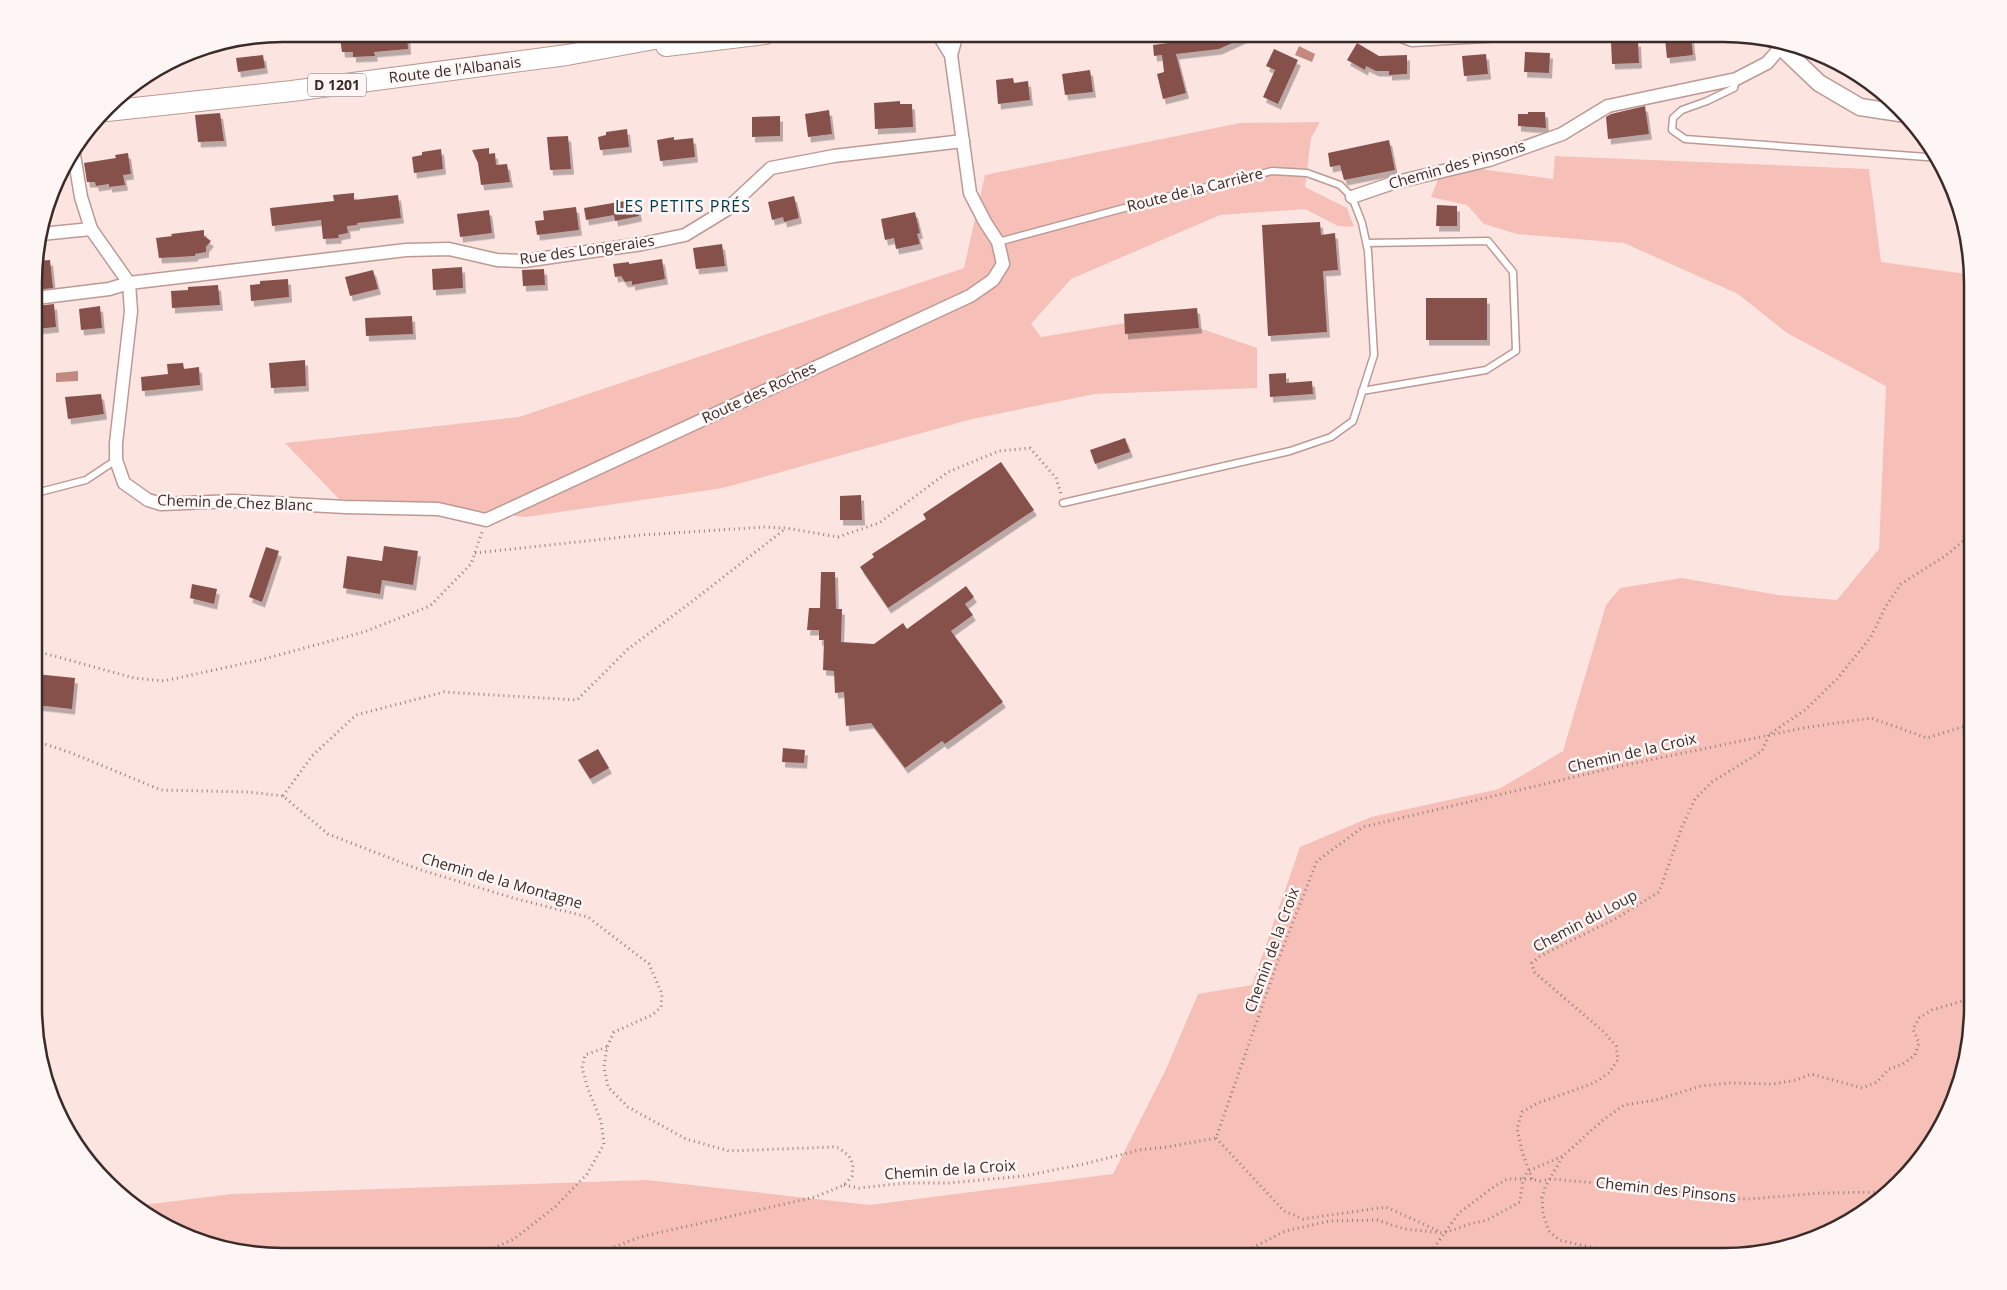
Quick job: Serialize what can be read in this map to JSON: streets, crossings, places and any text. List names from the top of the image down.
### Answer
{
  "streets": {
    "main road": ["Route de l'Albanais", "D 1201"],
    "street": [
      "Chemin des Pinsons",
      "Rue des Longeraies",
      "Route des Roches",
      "Chemin de Chez Blanc"
    ],
    "lane": ["Route de la Carrière"],
    "path": ["Chemin de la Croix", "Chemin de la Montagne", "Chemin du Loup"]
  },
  "crossings": [
    ["Chemin des Pinsons", "Route de la Carrière"],
    ["Chemin des Pinsons", "Chemin du Loup"],
    ["Route de la Carrière", "Route des Roches"],
    ["Rue des Longeraies", "Chemin de Chez Blanc"],
    ["Route des Roches", "Chemin de Chez Blanc"],
    ["Chemin de la Croix", "Chemin du Loup"]
  ],
  "districts": ["LES PETITS PRÉS"]
}
